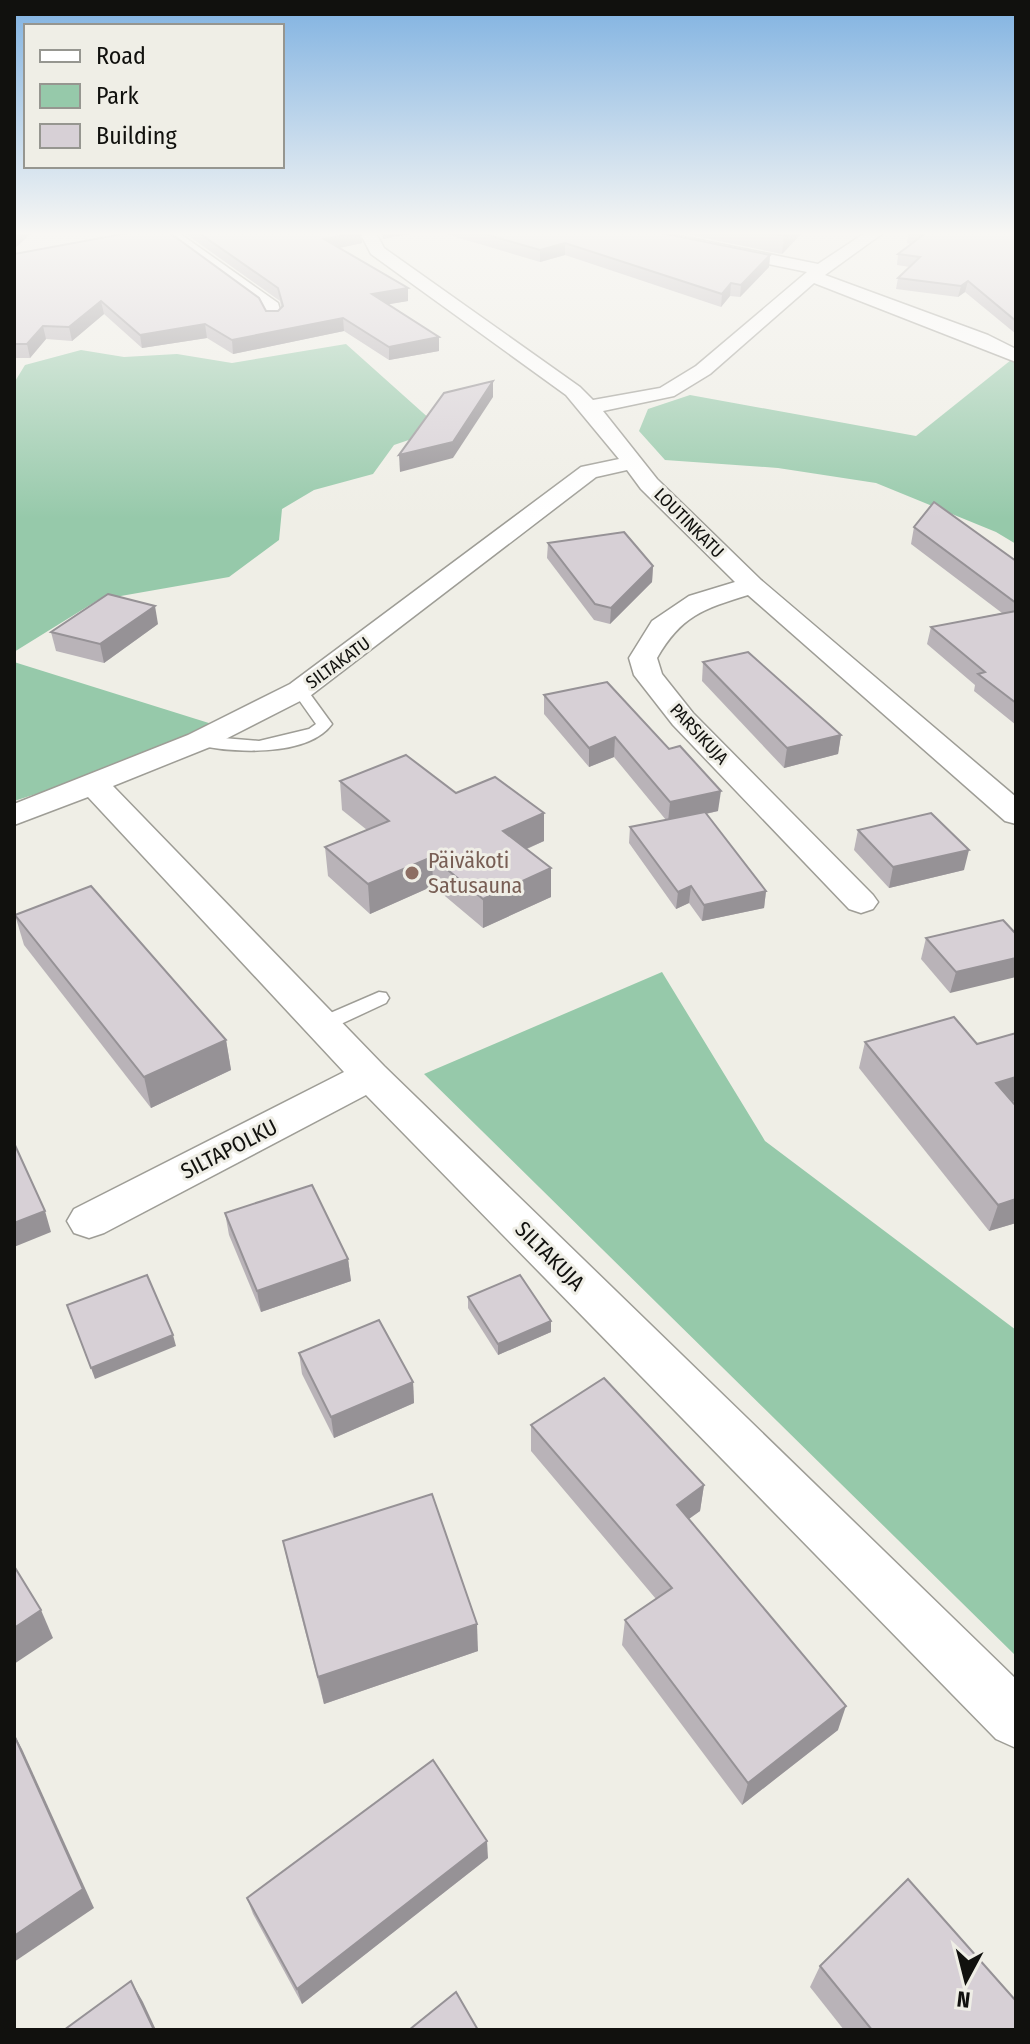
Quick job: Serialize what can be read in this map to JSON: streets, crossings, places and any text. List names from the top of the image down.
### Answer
{
  "streets": {
    "street": [
      "LOUTINKATU",
      "SILTAKATU",
      "PARSIKUJA",
      "SILTAPOLKU",
      "SILTAKUJA"
    ]
  },
  "crossings": [
    ["LOUTINKATU", "SILTAKATU"],
    ["LOUTINKATU", "PARSIKUJA"],
    ["SILTAKATU", "SILTAKUJA"],
    ["SILTAPOLKU", "SILTAKUJA"]
  ],
  "places": ["Päiväkoti Satusauna"],
  "legend": ["Road", "Park", "Building"],
  "north": "bottom"
}
